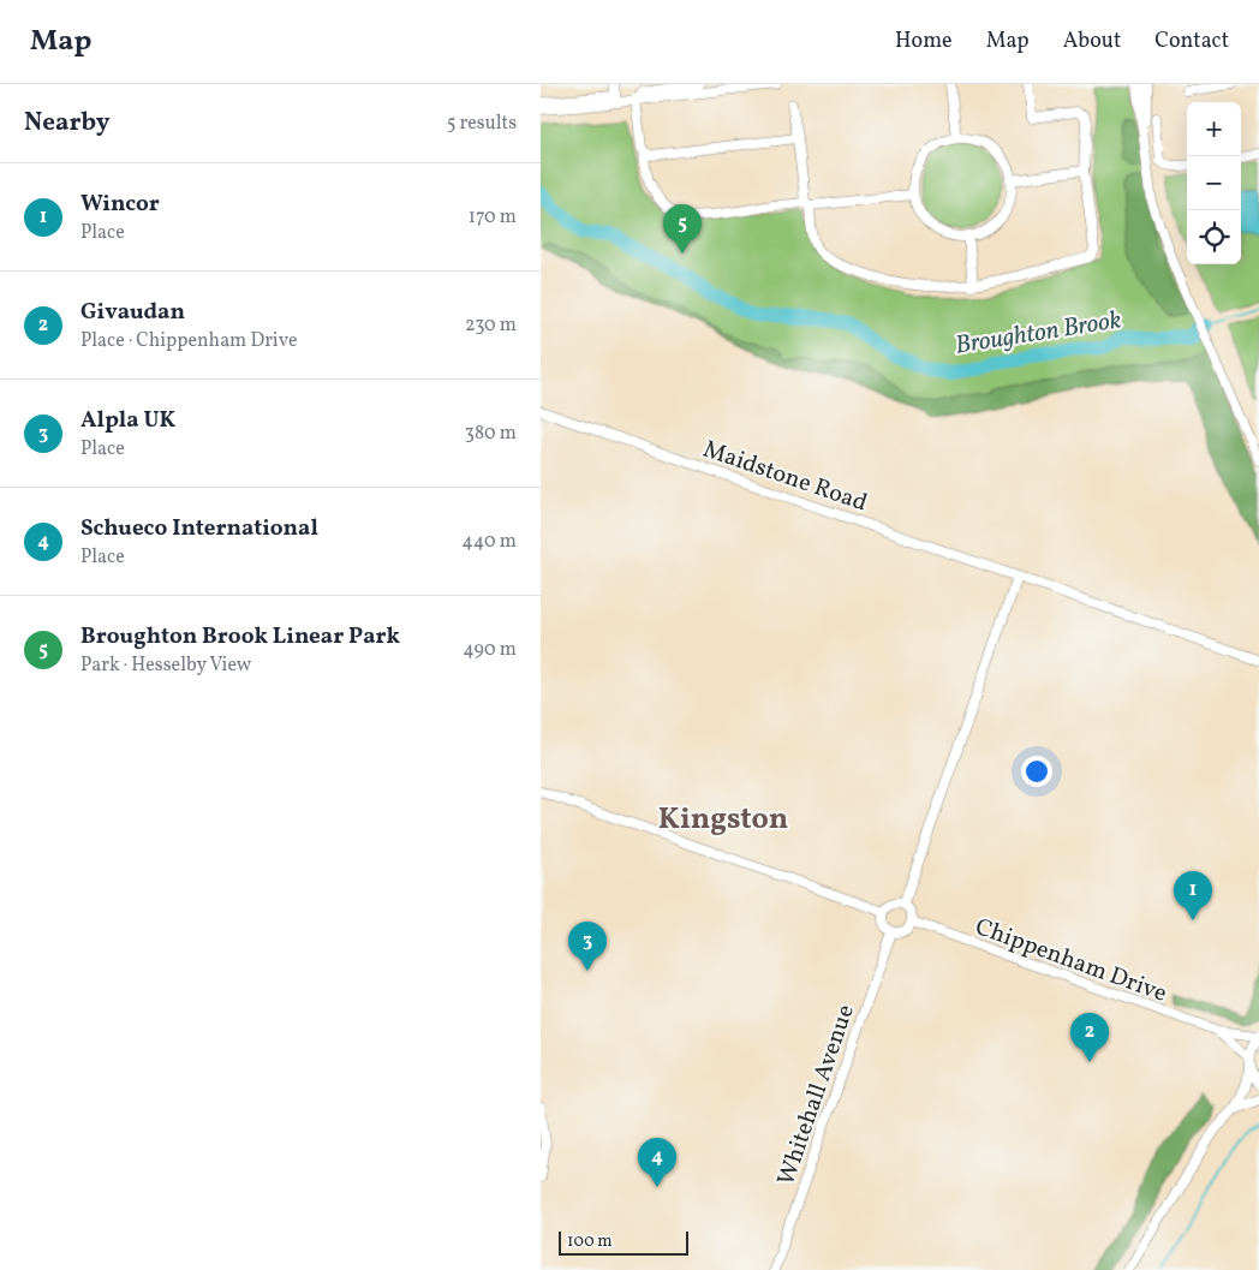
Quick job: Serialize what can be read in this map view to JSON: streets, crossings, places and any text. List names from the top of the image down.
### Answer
{
  "streets": {
    "street": ["Maidstone Road", "Chippenham Drive", "Whitehall Avenue"]
  },
  "crossings": [
    ["Chippenham Drive", "Whitehall Avenue"]
  ],
  "districts": ["Kingston"],
  "water": ["Broughton Brook"],
  "scale_bar": "100 m",
  "page": {
    "header": "Map",
    "nav": [
      "Home",
      "Map",
      "About",
      "Contact"
    ],
    "heading": ["Nearby", "5 results"],
    "map_buttons": ["+", "−"],
    "list": [
      {
        "mark": "1",
        "name": "Wincor",
        "note": "Place",
        "value": "170 m"
      },
      {
        "mark": "2",
        "name": "Givaudan",
        "note": "Place · Chippenham Drive",
        "value": "230 m"
      },
      {
        "mark": "3",
        "name": "Alpla UK",
        "note": "Place",
        "value": "380 m"
      },
      {
        "mark": "4",
        "name": "Schueco International",
        "note": "Place",
        "value": "440 m"
      },
      {
        "mark": "5",
        "name": "Broughton Brook Linear Park",
        "note": "Park · Hesselby View",
        "value": "490 m"
      }
    ],
    "pins": [
      "5",
      "1",
      "3",
      "2",
      "4"
    ],
    "scale": "100 m"
  }
}
